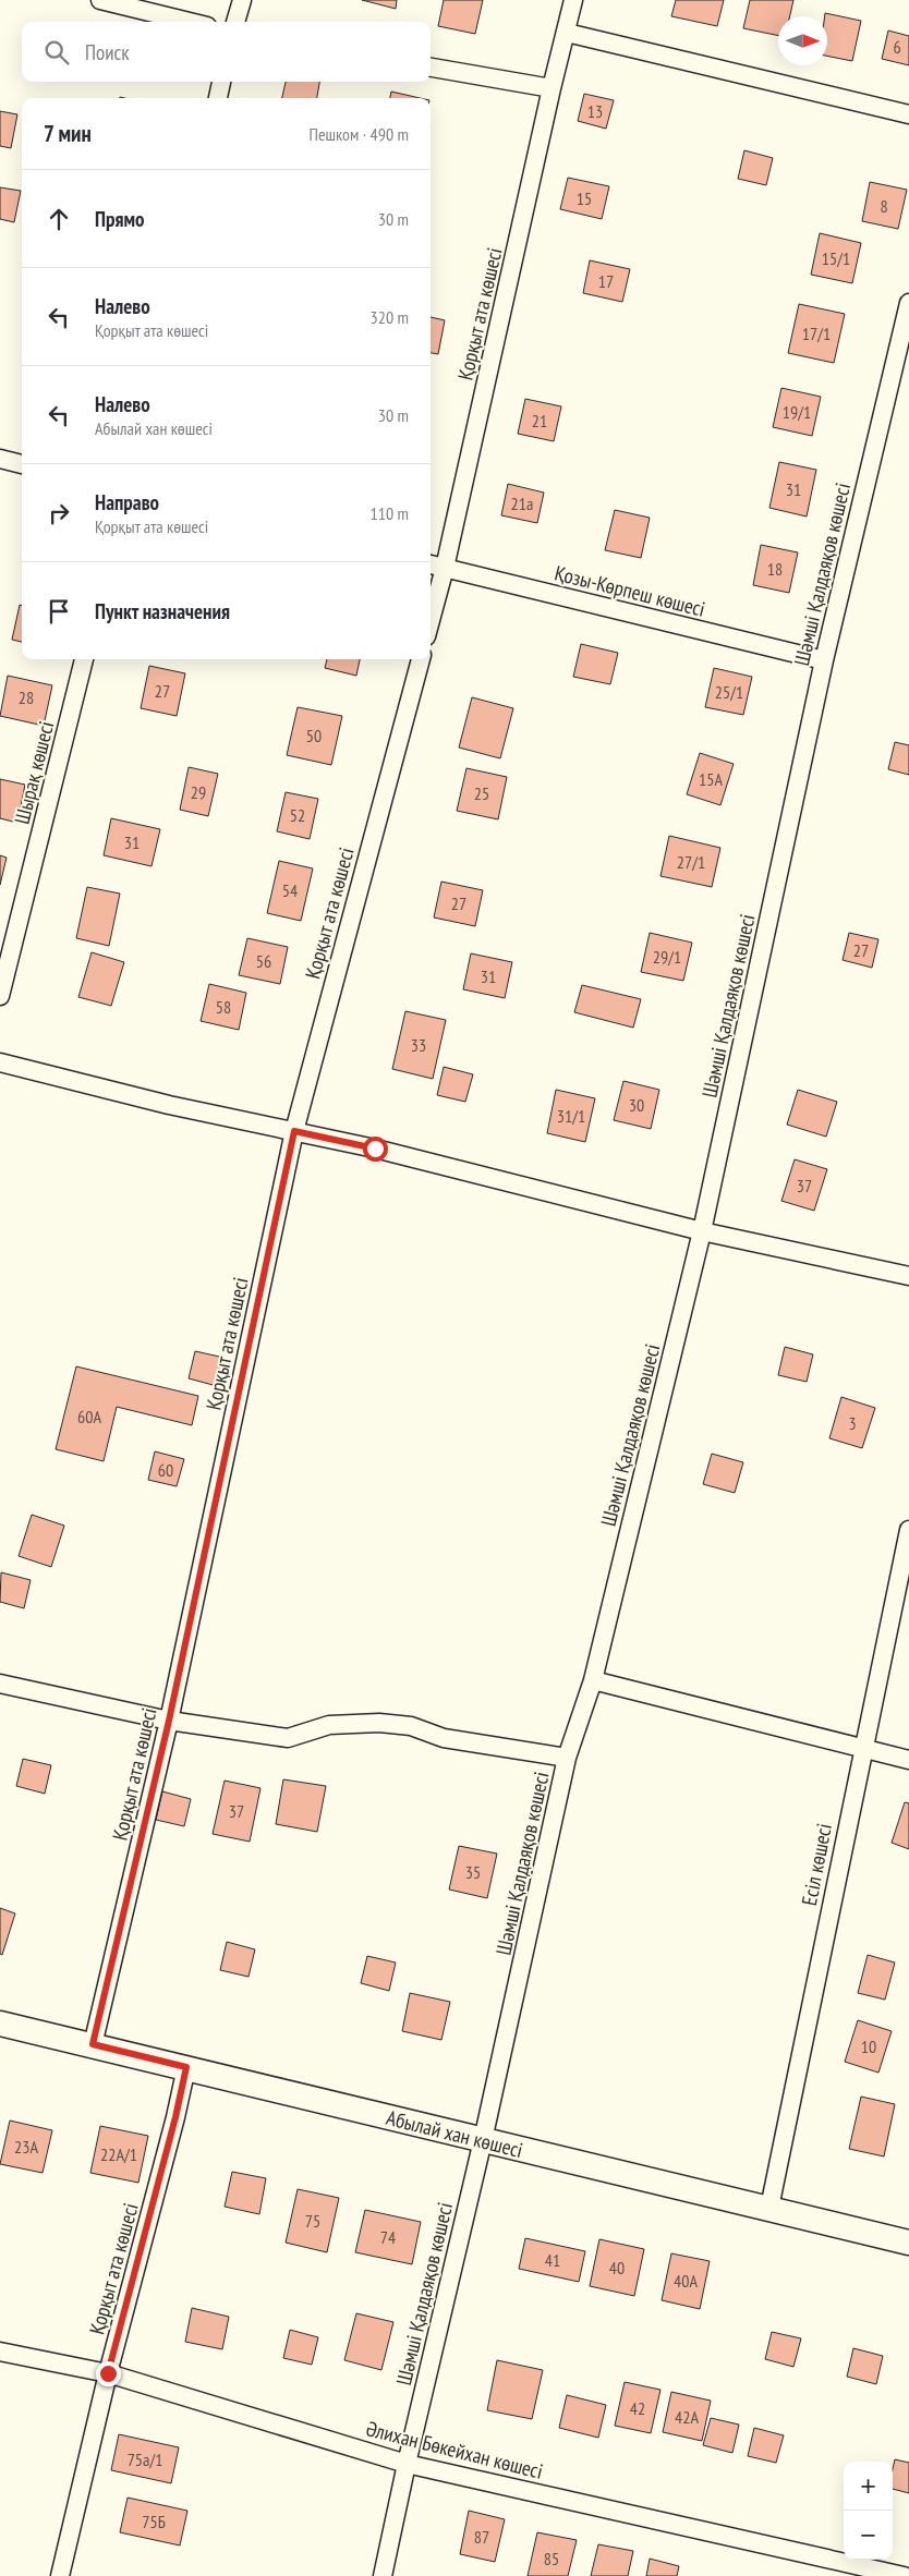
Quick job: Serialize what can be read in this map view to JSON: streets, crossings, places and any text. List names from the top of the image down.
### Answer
{
  "streets": {
    "street": [
      "Қорқыт ата көшесі",
      "Шәмші Қалдаяқов көшесі",
      "Қозы-Көрпеш көшесі",
      "Шырақ көшесі",
      "Есіл көшесі",
      "Абылай хан көшесі",
      "Әлихан Бөкейхан көшесі"
    ]
  },
  "crossings": [
    ["Қорқыт ата көшесі", "Қозы-Көрпеш көшесі"],
    ["Қорқыт ата көшесі", "Абылай хан көшесі"],
    ["Қорқыт ата көшесі", "Әлихан Бөкейхан көшесі"],
    ["Шәмші Қалдаяқов көшесі", "Қозы-Көрпеш көшесі"],
    ["Шәмші Қалдаяқов көшесі", "Абылай хан көшесі"],
    ["Шәмші Қалдаяқов көшесі", "Әлихан Бөкейхан көшесі"],
    ["Есіл көшесі", "Абылай хан көшесі"]
  ],
  "house_numbers": [
    "6",
    "13",
    "15",
    "8",
    "15/1",
    "17",
    "17/1",
    "19/1",
    "21",
    "31",
    "21а",
    "18",
    "27",
    "25/1",
    "28",
    "50",
    "15А",
    "29",
    "25",
    "52",
    "31",
    "27/1",
    "54",
    "27",
    "27",
    "29/1",
    "56",
    "31",
    "58",
    "33",
    "30",
    "31/1",
    "37",
    "60А",
    "3",
    "60",
    "37",
    "35",
    "10",
    "23А",
    "22А/1",
    "75",
    "74",
    "41",
    "40",
    "40А",
    "42",
    "42А",
    "75а/1",
    "75Б",
    "87",
    "85"
  ],
  "north": "right",
  "page": {
    "search": "Поиск",
    "heading": ["7 мин", "Пешком · 490 m"],
    "list": [
      ["Прямо", "30 m"],
      ["Налево", "Қорқыт ата көшесі", "320 m"],
      ["Налево", "Абылай хан көшесі", "30 m"],
      ["Направо", "Қорқыт ата көшесі", "110 m"],
      "Пункт назначения"
    ],
    "map_buttons": ["+", "−"]
  }
}
